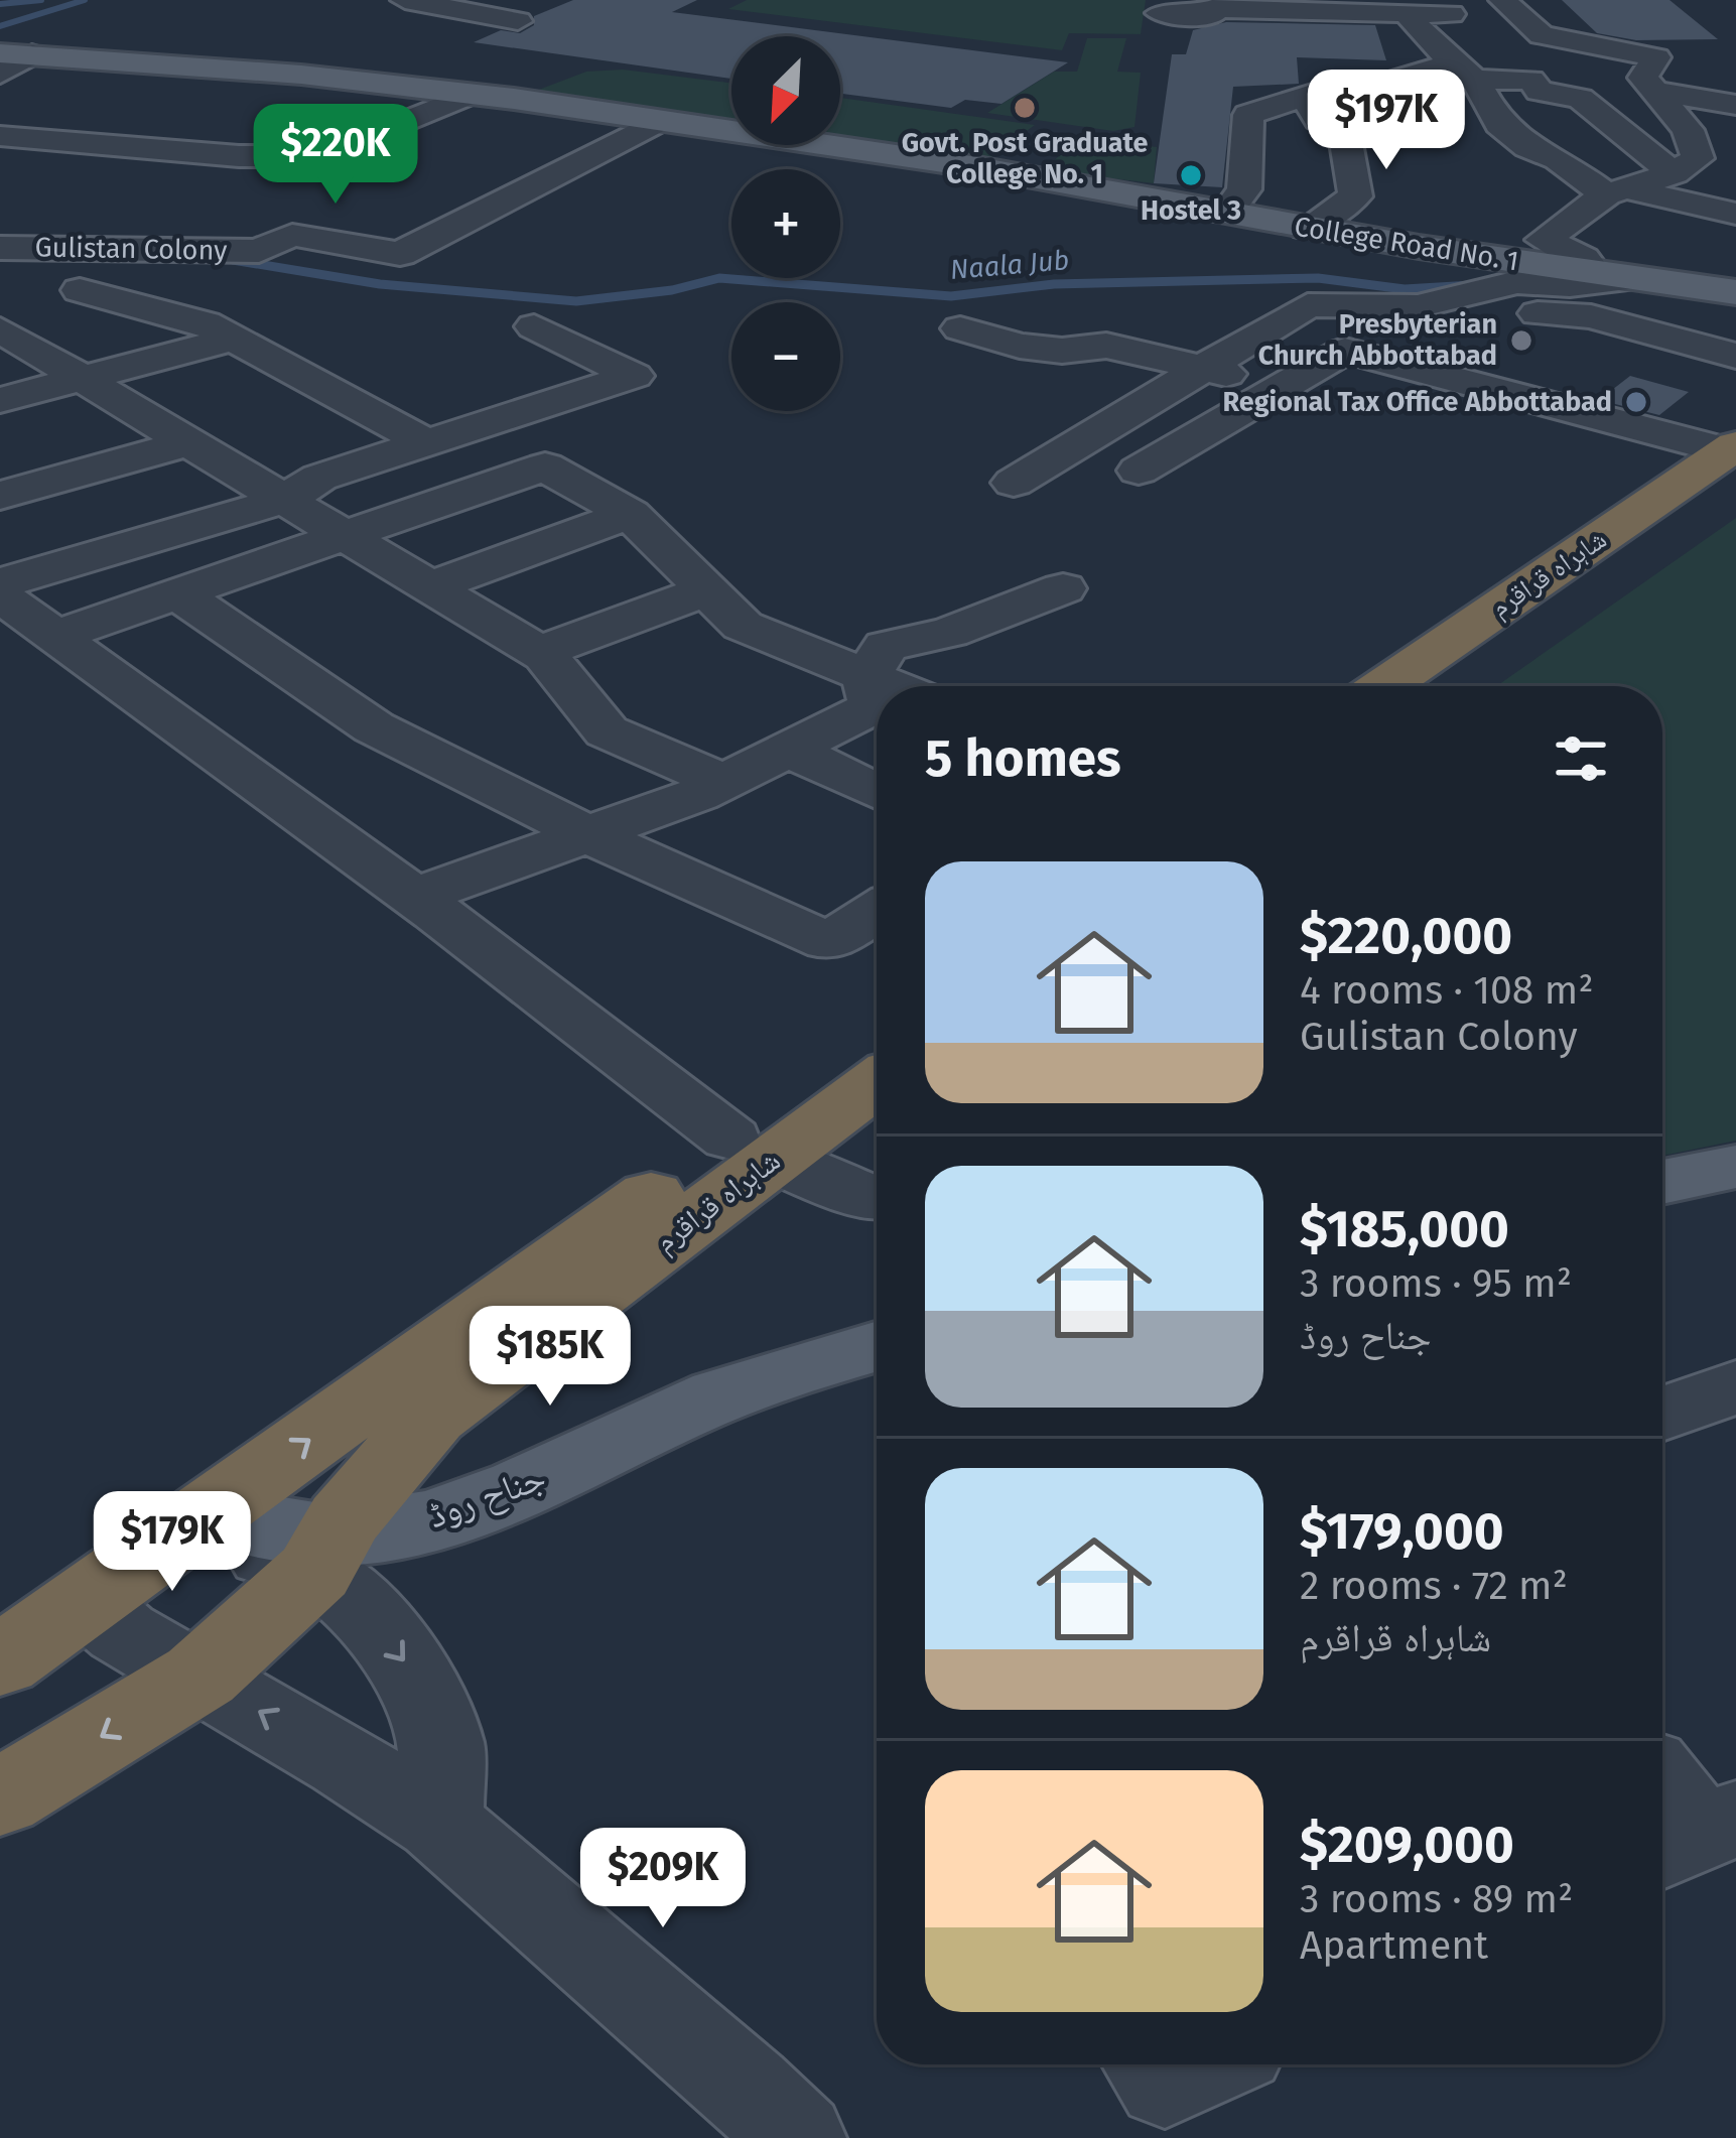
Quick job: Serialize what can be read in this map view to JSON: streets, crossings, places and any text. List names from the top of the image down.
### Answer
{
  "streets": {
    "highway": ["شاہراہ قراقرم"],
    "main road": ["College Road No. 1", "جناح روڈ"],
    "street": ["Gulistan Colony"]
  },
  "crossings": [
    ["College Road No. 1", "Gulistan Colony"],
    ["شاہراہ قراقرم", "جناح روڈ"]
  ],
  "water": ["Naala Jub"],
  "places": [
    "Govt. Post Graduate College No. 1",
    "Hostel 3",
    "Presbyterian Church Abbottabad",
    "Regional Tax Office Abbottabad"
  ],
  "north": "bottom left",
  "page": {
    "map_buttons": ["+", "−"],
    "price": [
      "$197K",
      "$220K",
      "$185K",
      "$179K",
      "$209K"
    ],
    "heading": "5 homes",
    "list": [
      {
        "name": "$220,000",
        "note": "4 rooms · 108 m² · Gulistan Colony"
      },
      {
        "name": "$185,000",
        "note": "3 rooms · 95 m² · جناح روڈ"
      },
      {
        "name": "$179,000",
        "note": "2 rooms · 72 m² · شاہراہ قراقرم"
      },
      {
        "name": "$209,000",
        "note": "3 rooms · 89 m² · Apartment"
      }
    ]
  }
}
